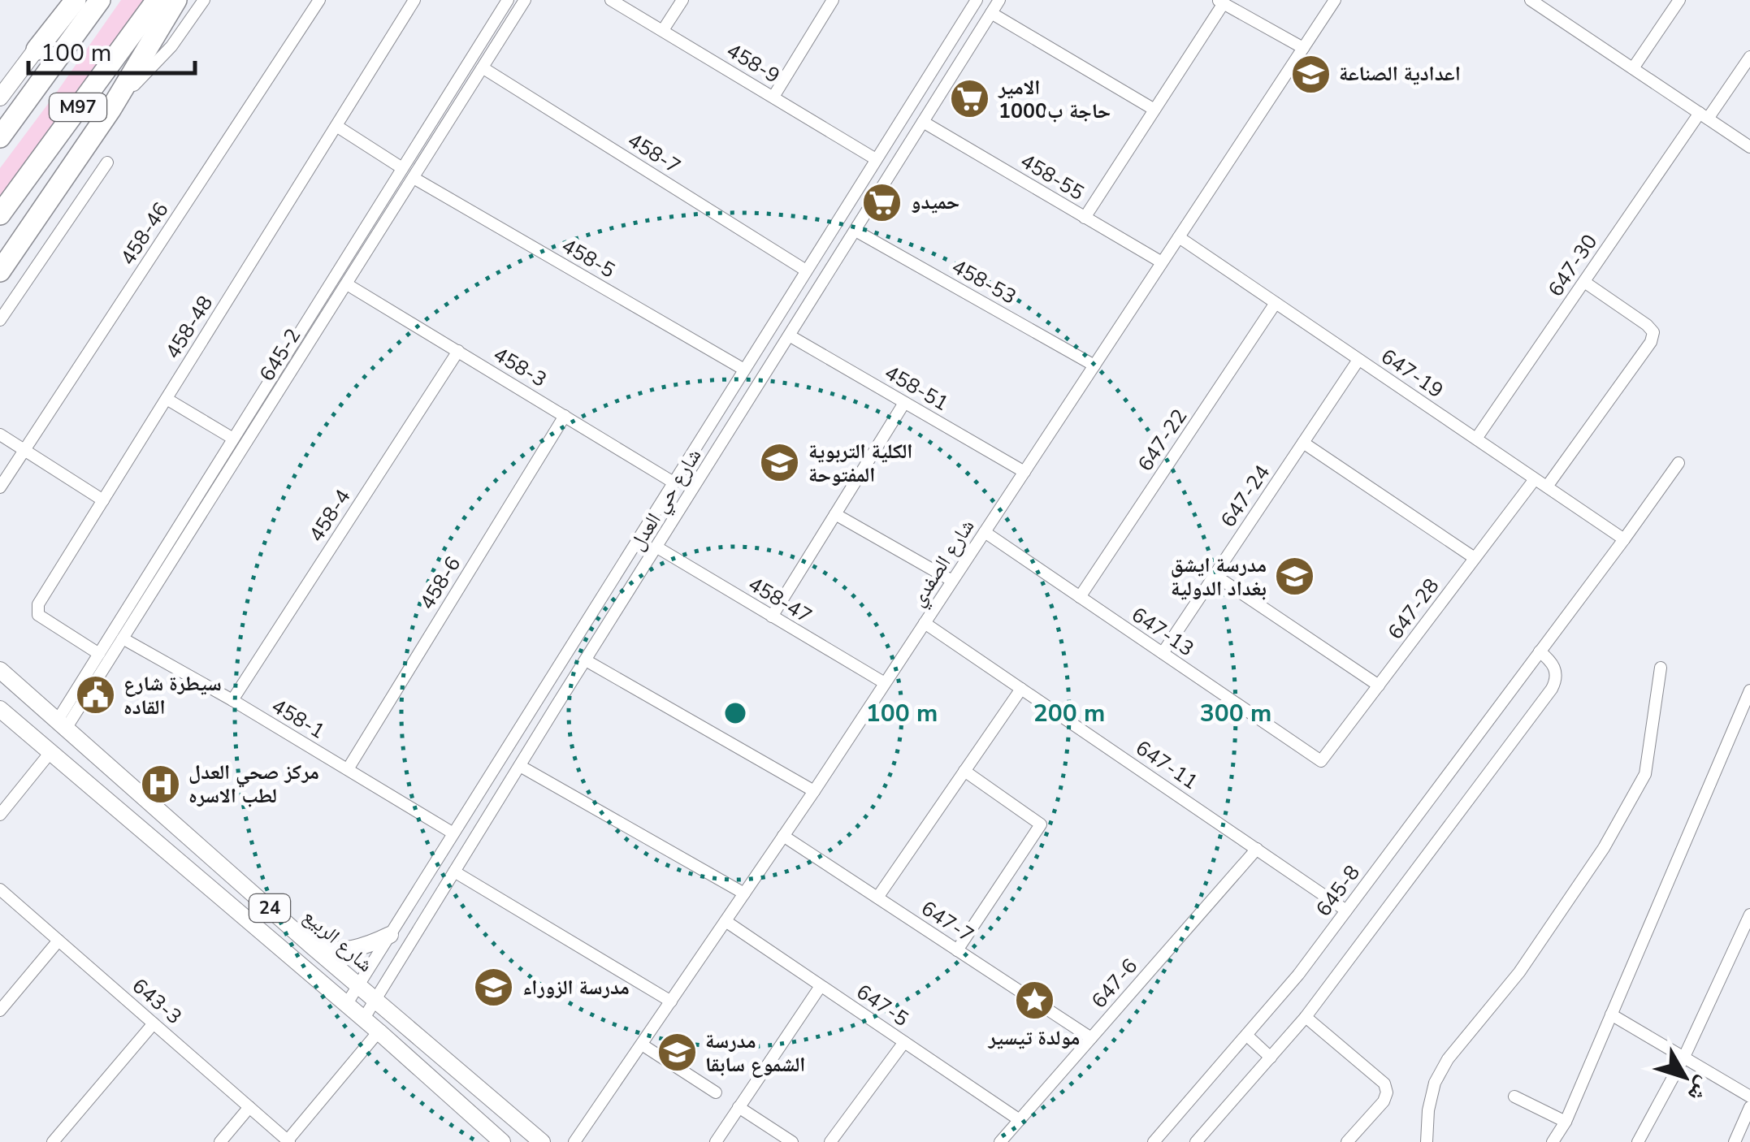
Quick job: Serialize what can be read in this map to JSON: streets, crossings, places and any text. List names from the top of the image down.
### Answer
{
  "streets": {
    "highway": ["M97"],
    "main road": ["24", "شارع الربيع"],
    "street": [
      "458-9",
      "458-7",
      "458-55",
      "458-46",
      "458-5",
      "647-30",
      "458-53",
      "458-48",
      "645-2",
      "458-3",
      "647-19",
      "458-51",
      "647-22",
      "647-24",
      "شارع حي العدل",
      "458-4",
      "شارع الصفدي",
      "458-6",
      "458-47",
      "647-28",
      "647-13",
      "458-1",
      "647-11",
      "645-8",
      "647-7",
      "647-6",
      "643-3",
      "647-5"
    ]
  },
  "crossings": [
    ["458-9", "شارع حي العدل"],
    ["458-7", "645-2"],
    ["458-7", "شارع حي العدل"],
    ["458-55", "شارع حي العدل"],
    ["458-55", "شارع الصفدي"],
    ["458-5", "645-2"],
    ["458-5", "شارع حي العدل"],
    ["647-30", "647-19"],
    ["458-53", "شارع حي العدل"],
    ["458-53", "شارع الصفدي"],
    ["458-48", "645-2"],
    ["645-2", "458-3"],
    ["645-2", "458-1"],
    ["645-2", "شارع الربيع"],
    ["458-3", "شارع حي العدل"],
    ["458-3", "458-4"],
    ["458-3", "458-6"],
    ["647-19", "647-22"],
    ["647-19", "647-24"],
    ["647-19", "شارع الصفدي"],
    ["647-19", "647-28"],
    ["647-19", "645-8"],
    ["458-51", "شارع حي العدل"],
    ["458-51", "شارع الصفدي"],
    ["647-22", "647-13"],
    ["647-24", "647-13"],
    ["شارع حي العدل", "458-47"],
    ["شارع حي العدل", "458-1"],
    ["شارع حي العدل", "24"],
    ["شارع حي العدل", "شارع الربيع"],
    ["458-4", "458-1"],
    ["شارع الصفدي", "458-47"],
    ["شارع الصفدي", "647-13"],
    ["شارع الصفدي", "647-11"],
    ["شارع الصفدي", "647-7"],
    ["شارع الصفدي", "647-5"],
    ["458-6", "458-1"],
    ["647-28", "647-13"],
    ["647-11", "645-8"],
    ["647-11", "647-6"],
    ["647-7", "647-6"],
    ["647-6", "647-5"]
  ],
  "places": {
    "school or university": [
      "اعدادية الصناعة",
      "الكلية التربوية المفتوحة",
      "مدرسة ايشق بغداد الدولية",
      "مدرسة الزوراء",
      "مدرسة الشموع سابقا"
    ],
    "supermarket": ["الامير حاجة ب1000", "حميدو"],
    "public building": ["سيطرة شارع القاده"],
    "hospital": ["مركز صحي العدل لطب الاسره"],
    "place": ["مولدة تيسير"]
  },
  "scale_bar": "100 m",
  "north": "bottom right",
  "rings": ["100 m", "200 m", "300 m"]
}
